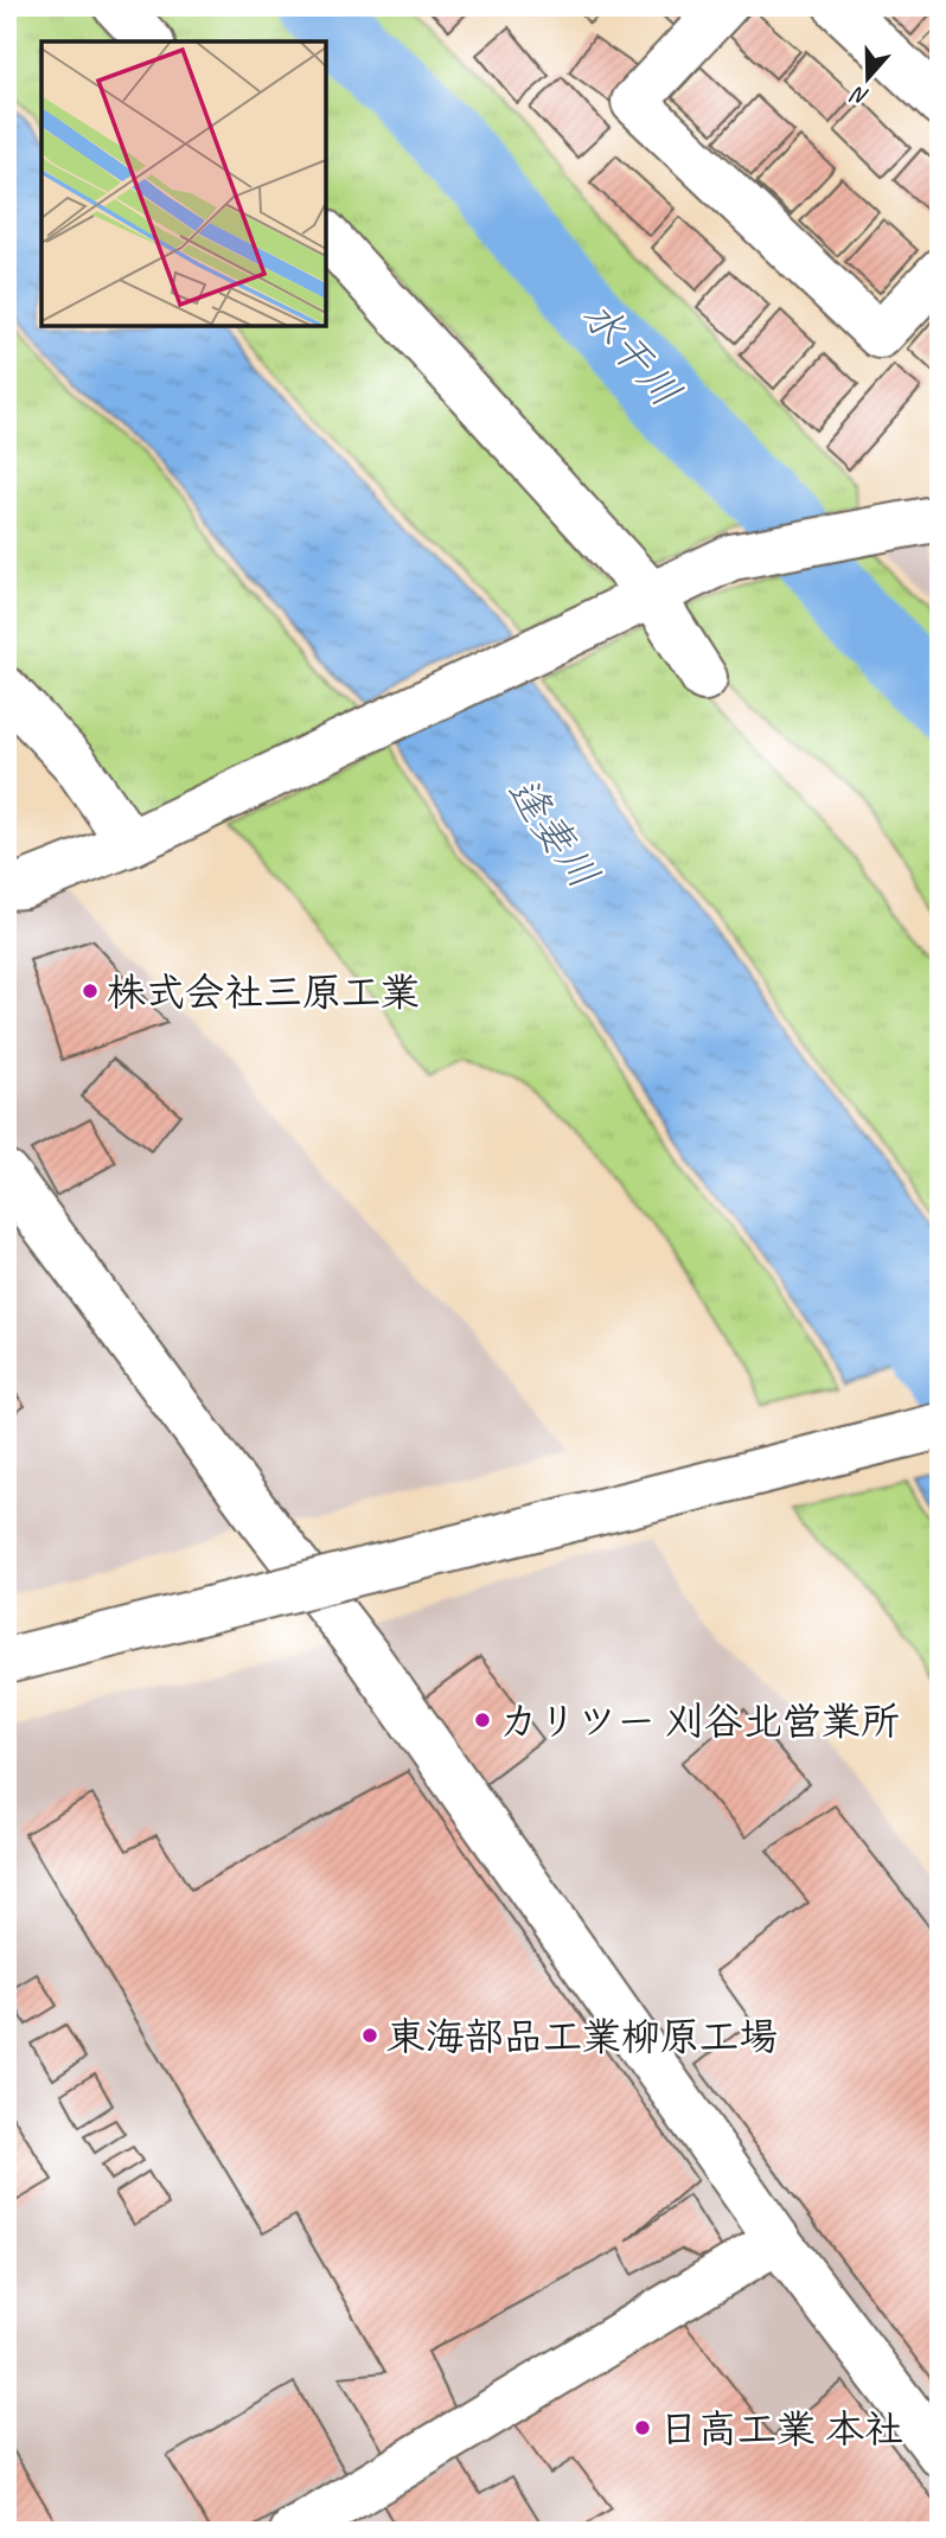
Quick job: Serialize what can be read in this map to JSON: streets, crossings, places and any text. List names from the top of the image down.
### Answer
{
  "water": ["水干川", "逢妻川"],
  "places": [
    "株式会社三原工業",
    "カリツー 刈谷北営業所",
    "東海部品工業柳原工場",
    "日高工業 本社"
  ],
  "north": "bottom"
}
